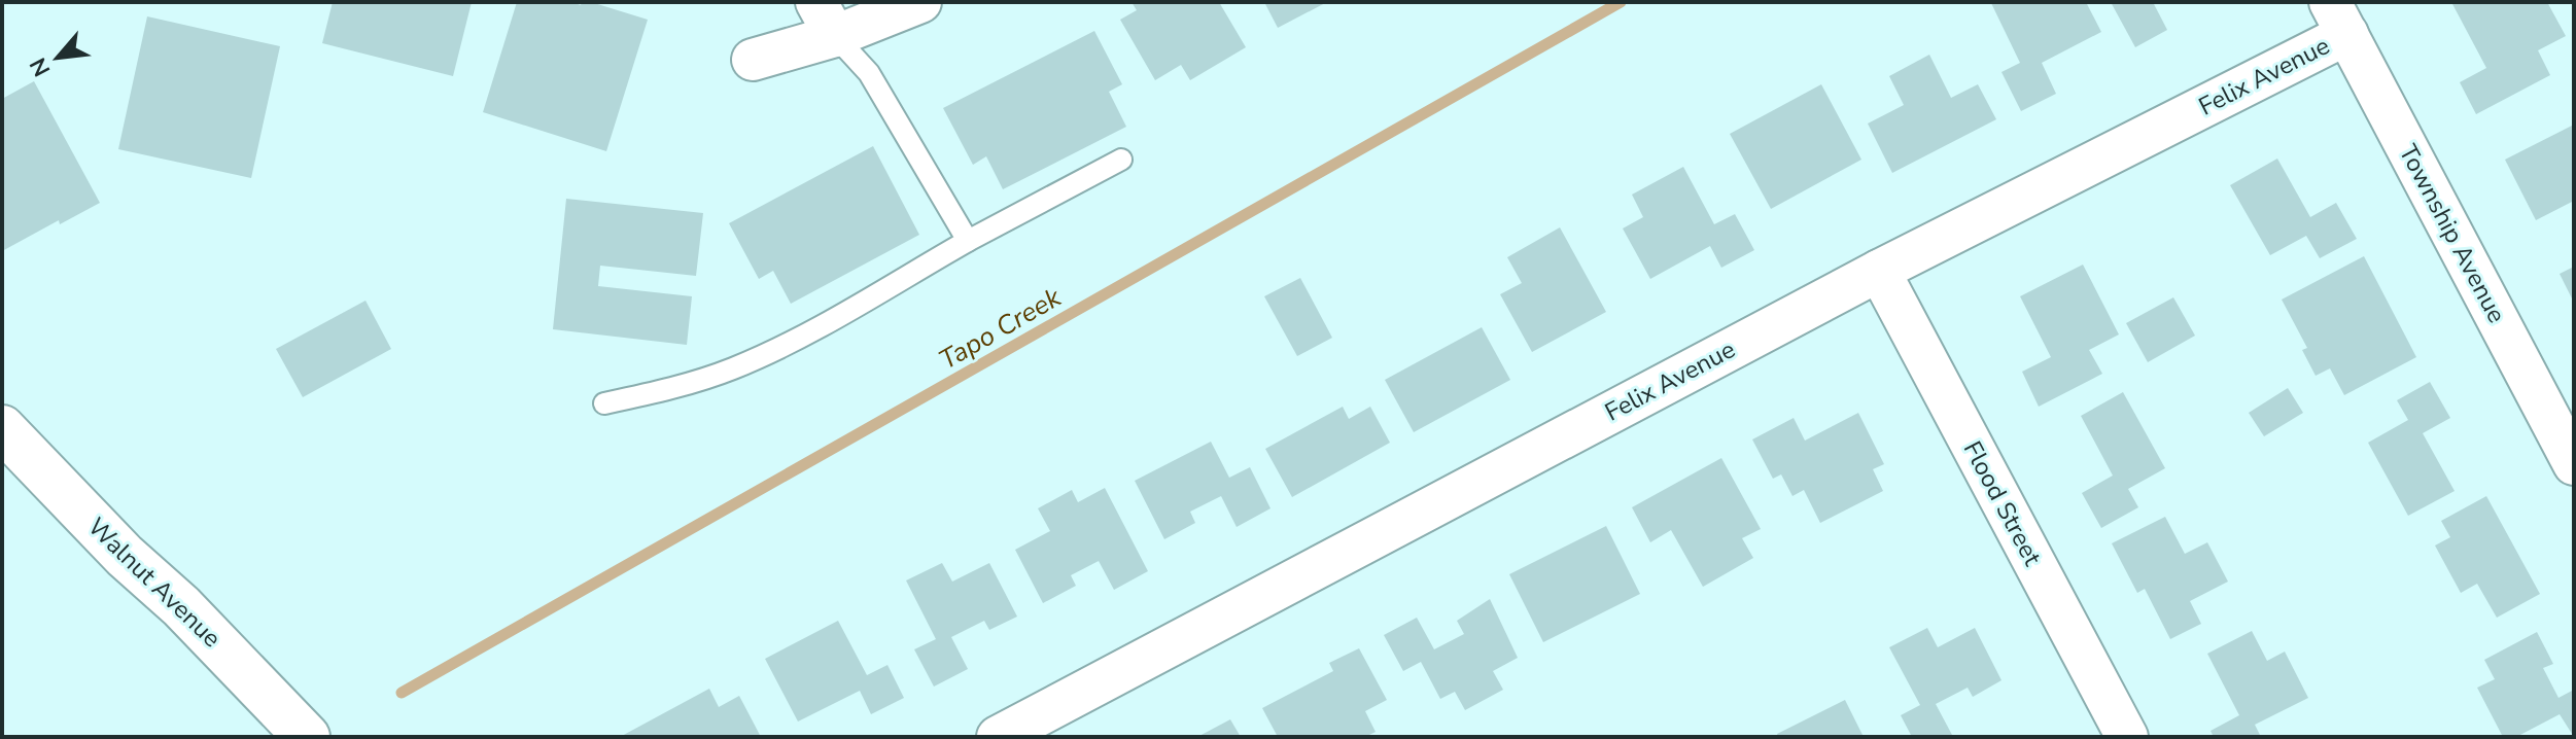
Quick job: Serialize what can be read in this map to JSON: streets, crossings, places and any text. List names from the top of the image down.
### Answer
{
  "streets": {
    "street": [
      "Felix Avenue",
      "Township Avenue",
      "Flood Street",
      "Walnut Avenue"
    ]
  },
  "crossings": [
    ["Felix Avenue", "Township Avenue"],
    ["Felix Avenue", "Flood Street"]
  ],
  "water": ["Tapo Creek"],
  "north": "bottom left"
}
